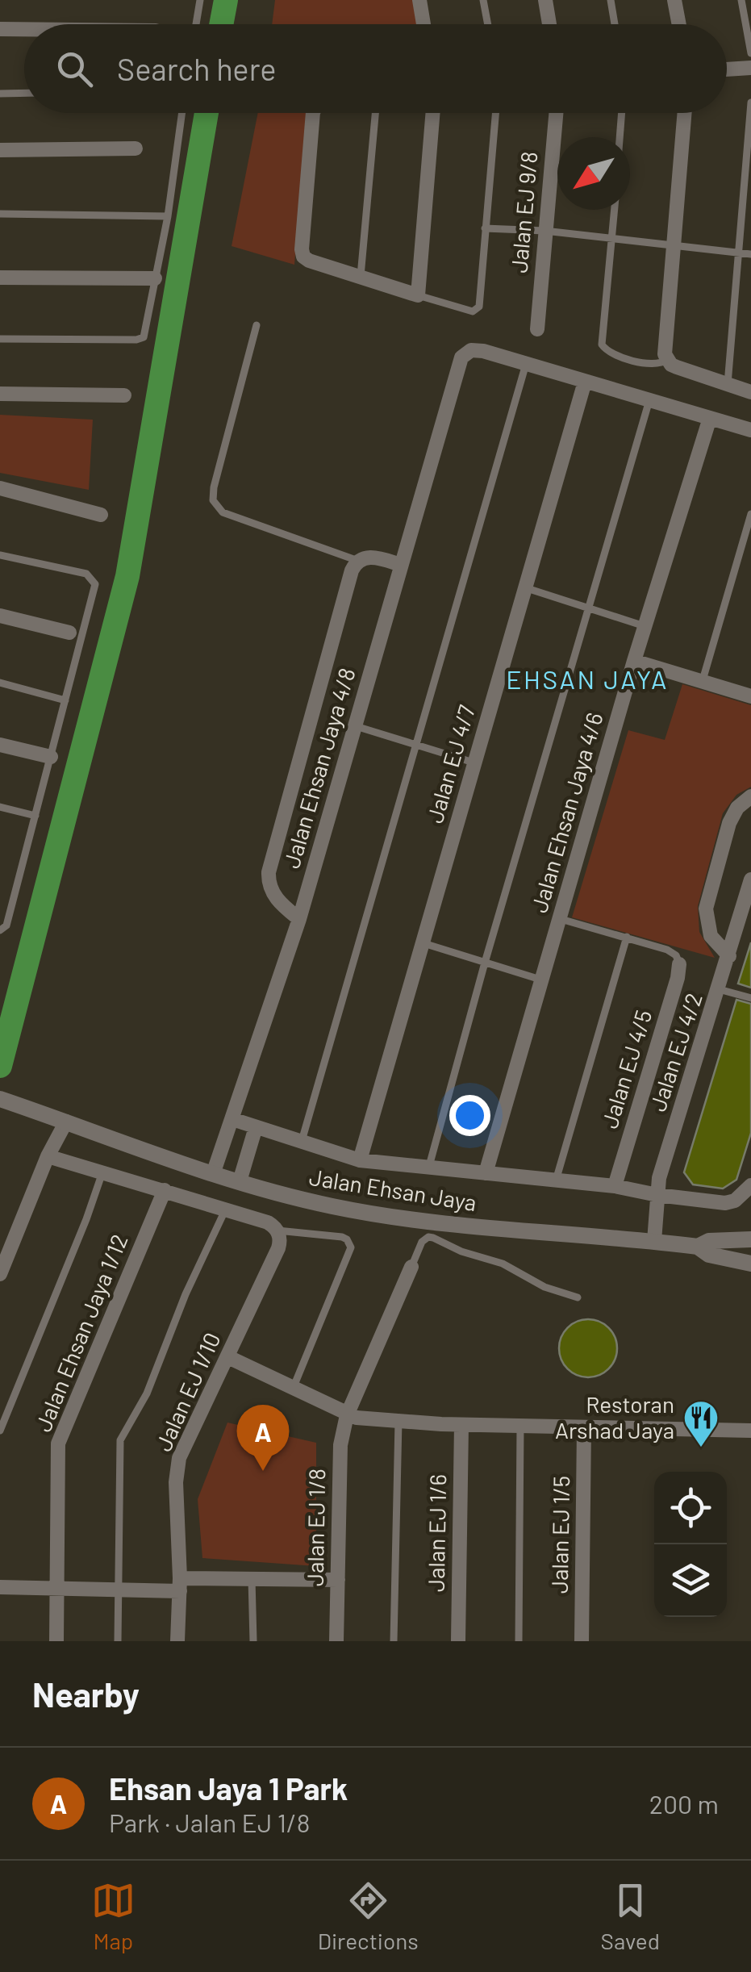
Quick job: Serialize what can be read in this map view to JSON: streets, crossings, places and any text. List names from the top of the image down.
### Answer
{
  "streets": {
    "street": [
      "Jalan EJ 9/8",
      "Jalan EJ 4/7",
      "Jalan Ehsan Jaya 4/8",
      "Jalan Ehsan Jaya 4/6",
      "Jalan EJ 4/2",
      "Jalan EJ 4/5",
      "Jalan Ehsan Jaya",
      "Jalan Ehsan Jaya 1/12",
      "Jalan EJ 1/10",
      "Jalan EJ 1/8",
      "Jalan EJ 1/6",
      "Jalan EJ 1/5"
    ]
  },
  "crossings": [
    ["Jalan Ehsan Jaya 4/8", "Jalan Ehsan Jaya"],
    ["Jalan EJ 4/2", "Jalan Ehsan Jaya"]
  ],
  "districts": ["EHSAN JAYA"],
  "places": {
    "restaurant": ["Restoran Arshad Jaya"]
  },
  "north": "bottom left",
  "page": {
    "search": "Search here",
    "pins": "A",
    "heading": "Nearby",
    "list": [
      {
        "mark": "A",
        "name": "Ehsan Jaya 1 Park",
        "note": "Park · Jalan EJ 1/8",
        "value": "200 m"
      }
    ],
    "nav": ["Map", "Directions", "Saved"]
  }
}
